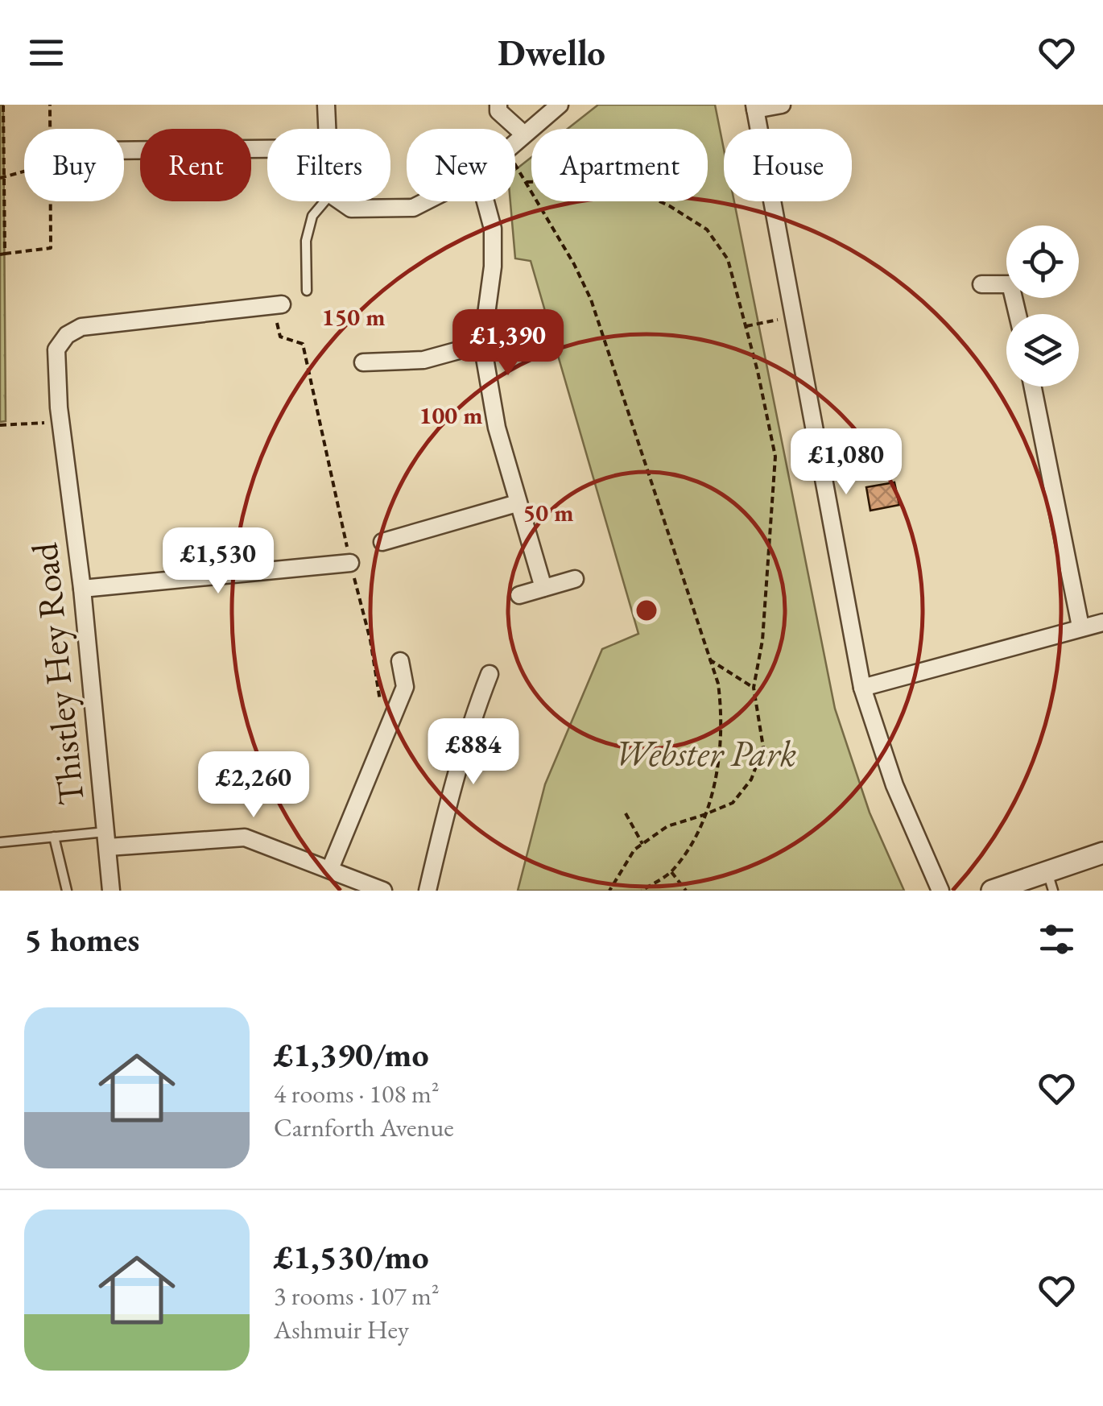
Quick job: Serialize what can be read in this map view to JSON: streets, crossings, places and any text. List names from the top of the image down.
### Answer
{
  "streets": {
    "street": ["Thistley Hey Road"]
  },
  "parks": ["Webster Park"],
  "page": {
    "header": "Dwello",
    "chip": [
      "Buy",
      "Rent",
      "Filters",
      "New",
      "Apartment",
      "House"
    ],
    "price": [
      "£1,390",
      "£1,080",
      "£1,530",
      "£884",
      "£2,260"
    ],
    "heading": "5 homes",
    "list": [
      {
        "name": "£1,390/mo",
        "note": "4 rooms · 108 m² · Carnforth Avenue"
      },
      {
        "name": "£1,530/mo",
        "note": "3 rooms · 107 m² · Ashmuir Hey"
      }
    ]
  },
  "rings": ["150 m", "100 m", "50 m"]
}
